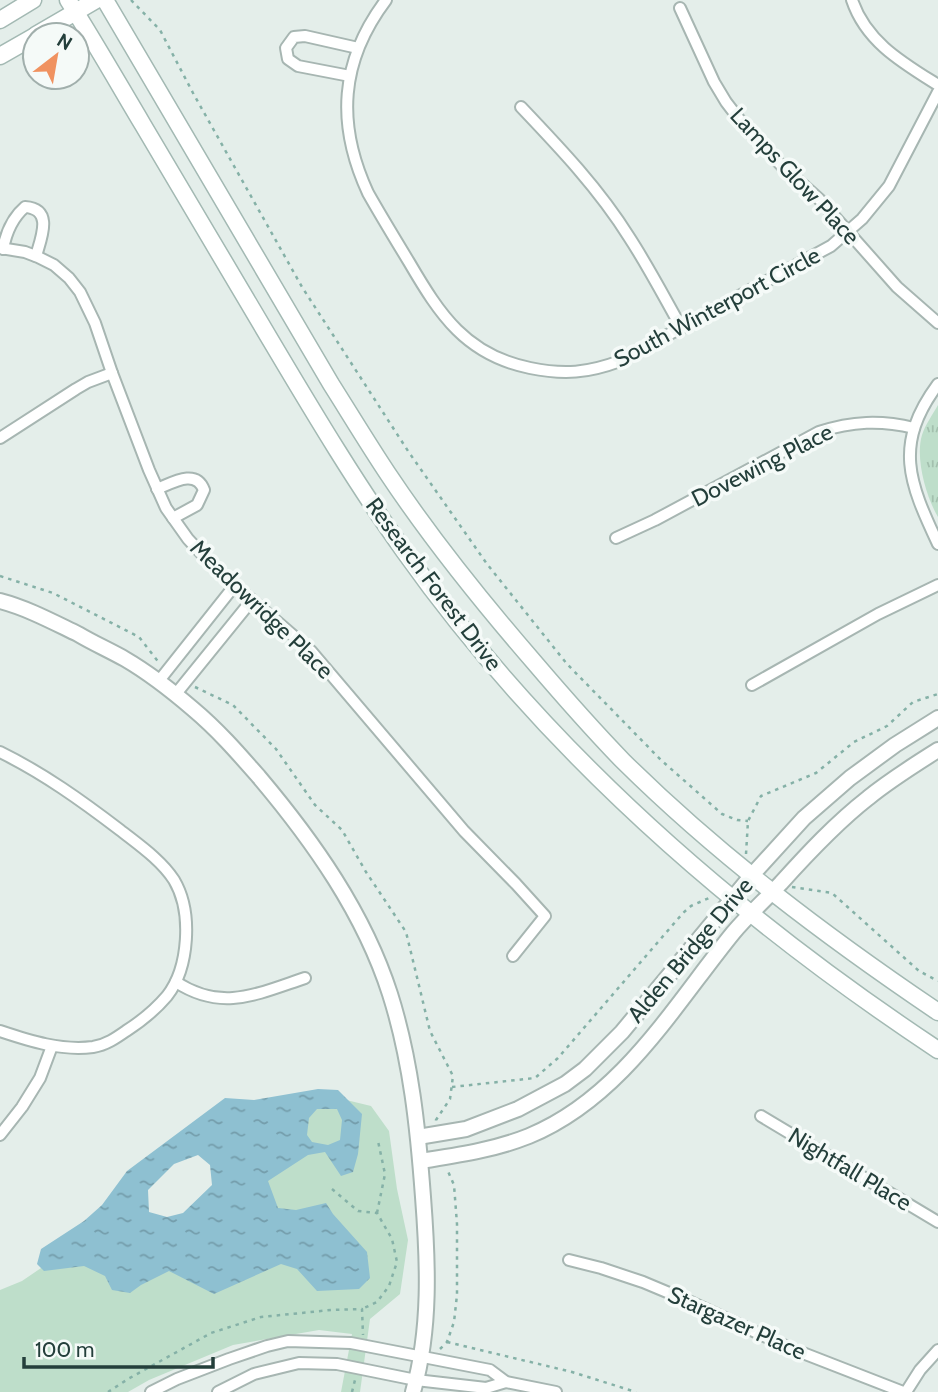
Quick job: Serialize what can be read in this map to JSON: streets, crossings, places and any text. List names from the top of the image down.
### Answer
{
  "streets": {
    "main road": ["Research Forest Drive"],
    "street": [
      "Lamps Glow Place",
      "South Winterport Circle",
      "Dovewing Place",
      "Meadowridge Place",
      "Alden Bridge Drive",
      "Nightfall Place",
      "Stargazer Place"
    ]
  },
  "crossings": [
    ["Lamps Glow Place", "South Winterport Circle"],
    ["Research Forest Drive", "Alden Bridge Drive"]
  ],
  "scale_bar": "100 m",
  "north": "top right"
}
